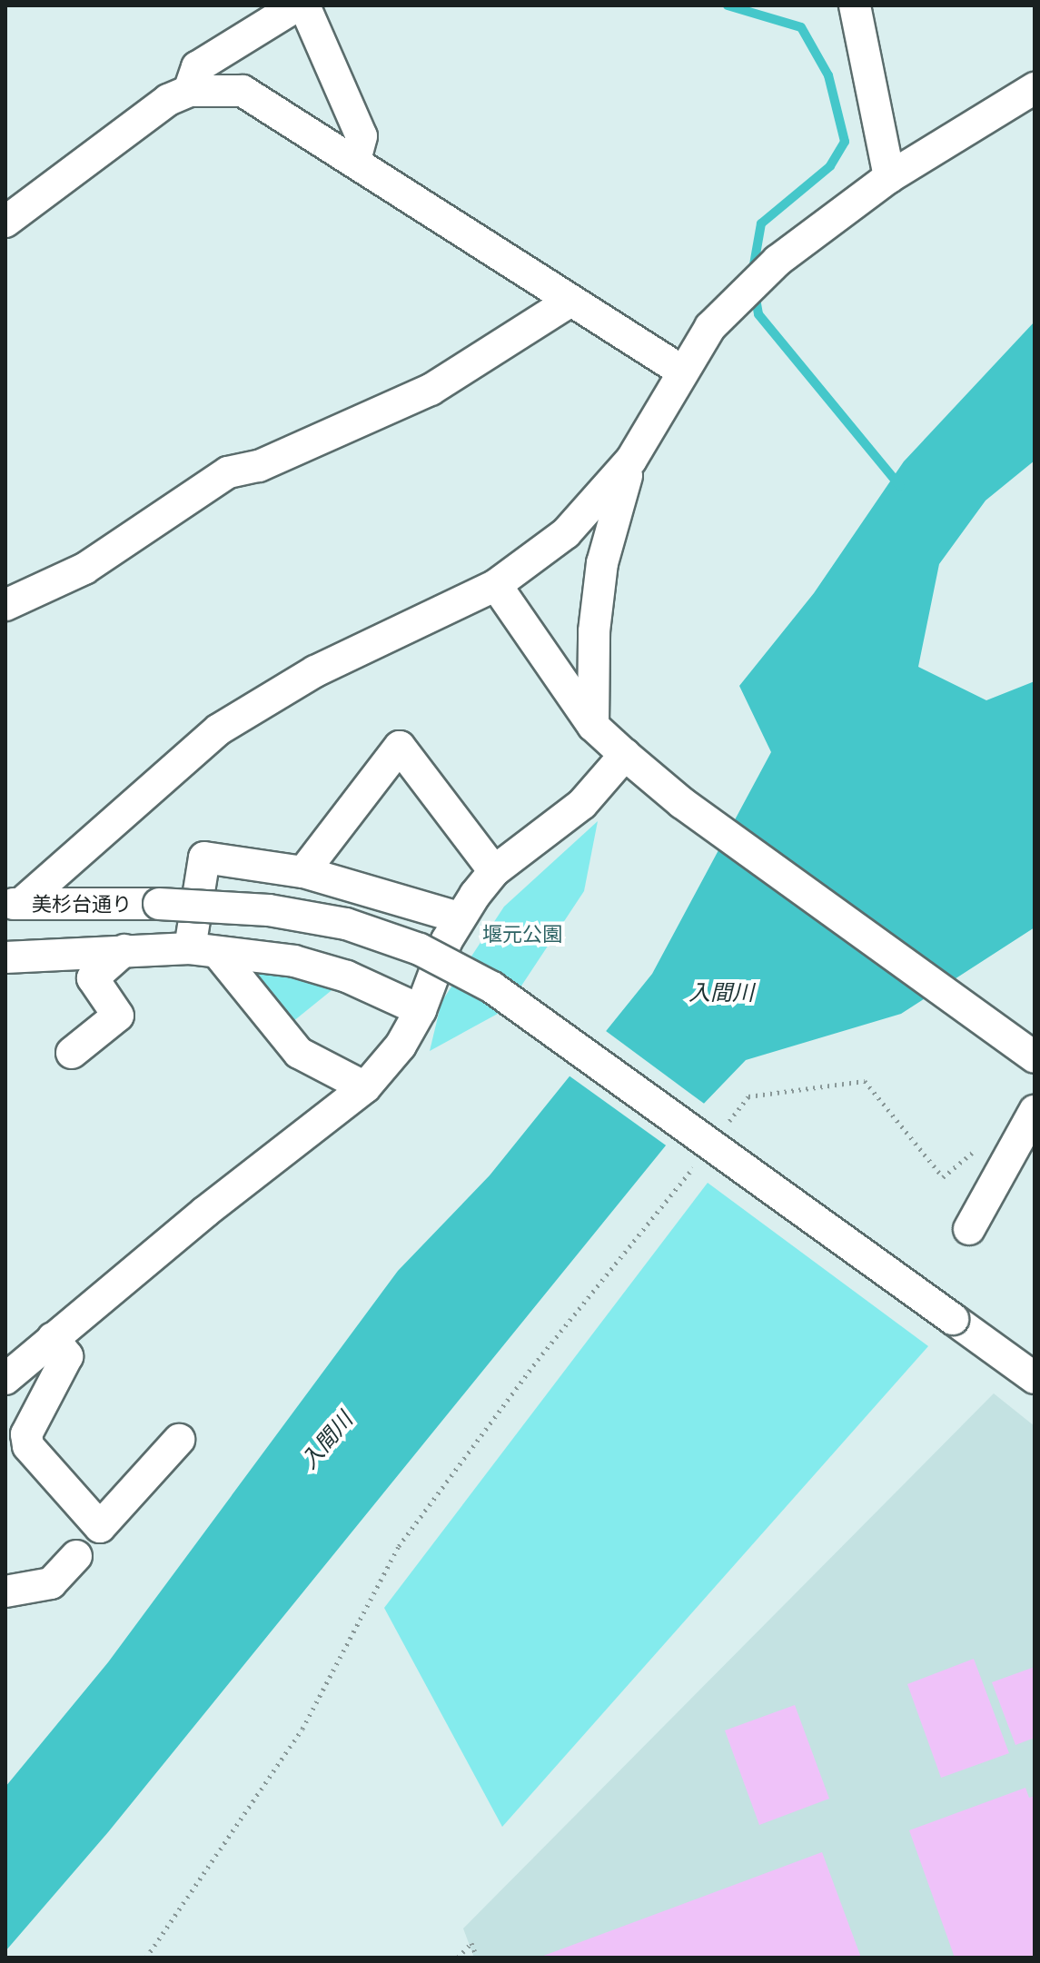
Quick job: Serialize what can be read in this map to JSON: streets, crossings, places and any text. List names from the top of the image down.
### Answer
{
  "streets": {
    "street": ["美杉台通り"]
  },
  "water": ["入間川"],
  "parks": ["堰元公園"]
}
